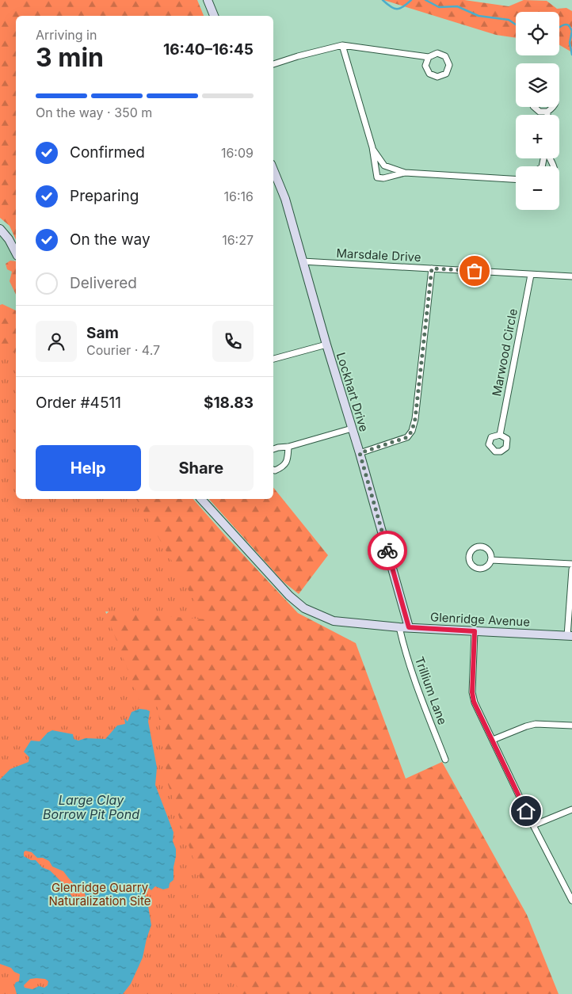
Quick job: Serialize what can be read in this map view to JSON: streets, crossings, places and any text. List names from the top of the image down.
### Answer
{
  "streets": {
    "street": [
      "Marsdale Drive",
      "Marwood Circle",
      "Lockhart Drive",
      "Glenridge Avenue",
      "Trillium Lane"
    ]
  },
  "crossings": [
    ["Marsdale Drive", "Marwood Circle"],
    ["Marsdale Drive", "Lockhart Drive"],
    ["Lockhart Drive", "Glenridge Avenue"],
    ["Glenridge Avenue", "Trillium Lane"]
  ],
  "water": ["Large Clay Borrow Pit Pond"],
  "parks": ["Glenridge Quarry Naturalization Site"],
  "page": {
    "map_buttons": ["+", "−"],
    "heading": ["3 min", "Arriving in", "16:40–16:45"],
    "panel": [
      "Sam",
      "Courier · 4.7",
      "Order #4511",
      "$18.83"
    ],
    "bar": "On the way · 350 m",
    "list": [
      ["Confirmed", "16:09"],
      ["Preparing", "16:16"],
      ["On the way", "16:27"],
      "Delivered"
    ],
    "buttons": ["Help", "Share"]
  }
}
